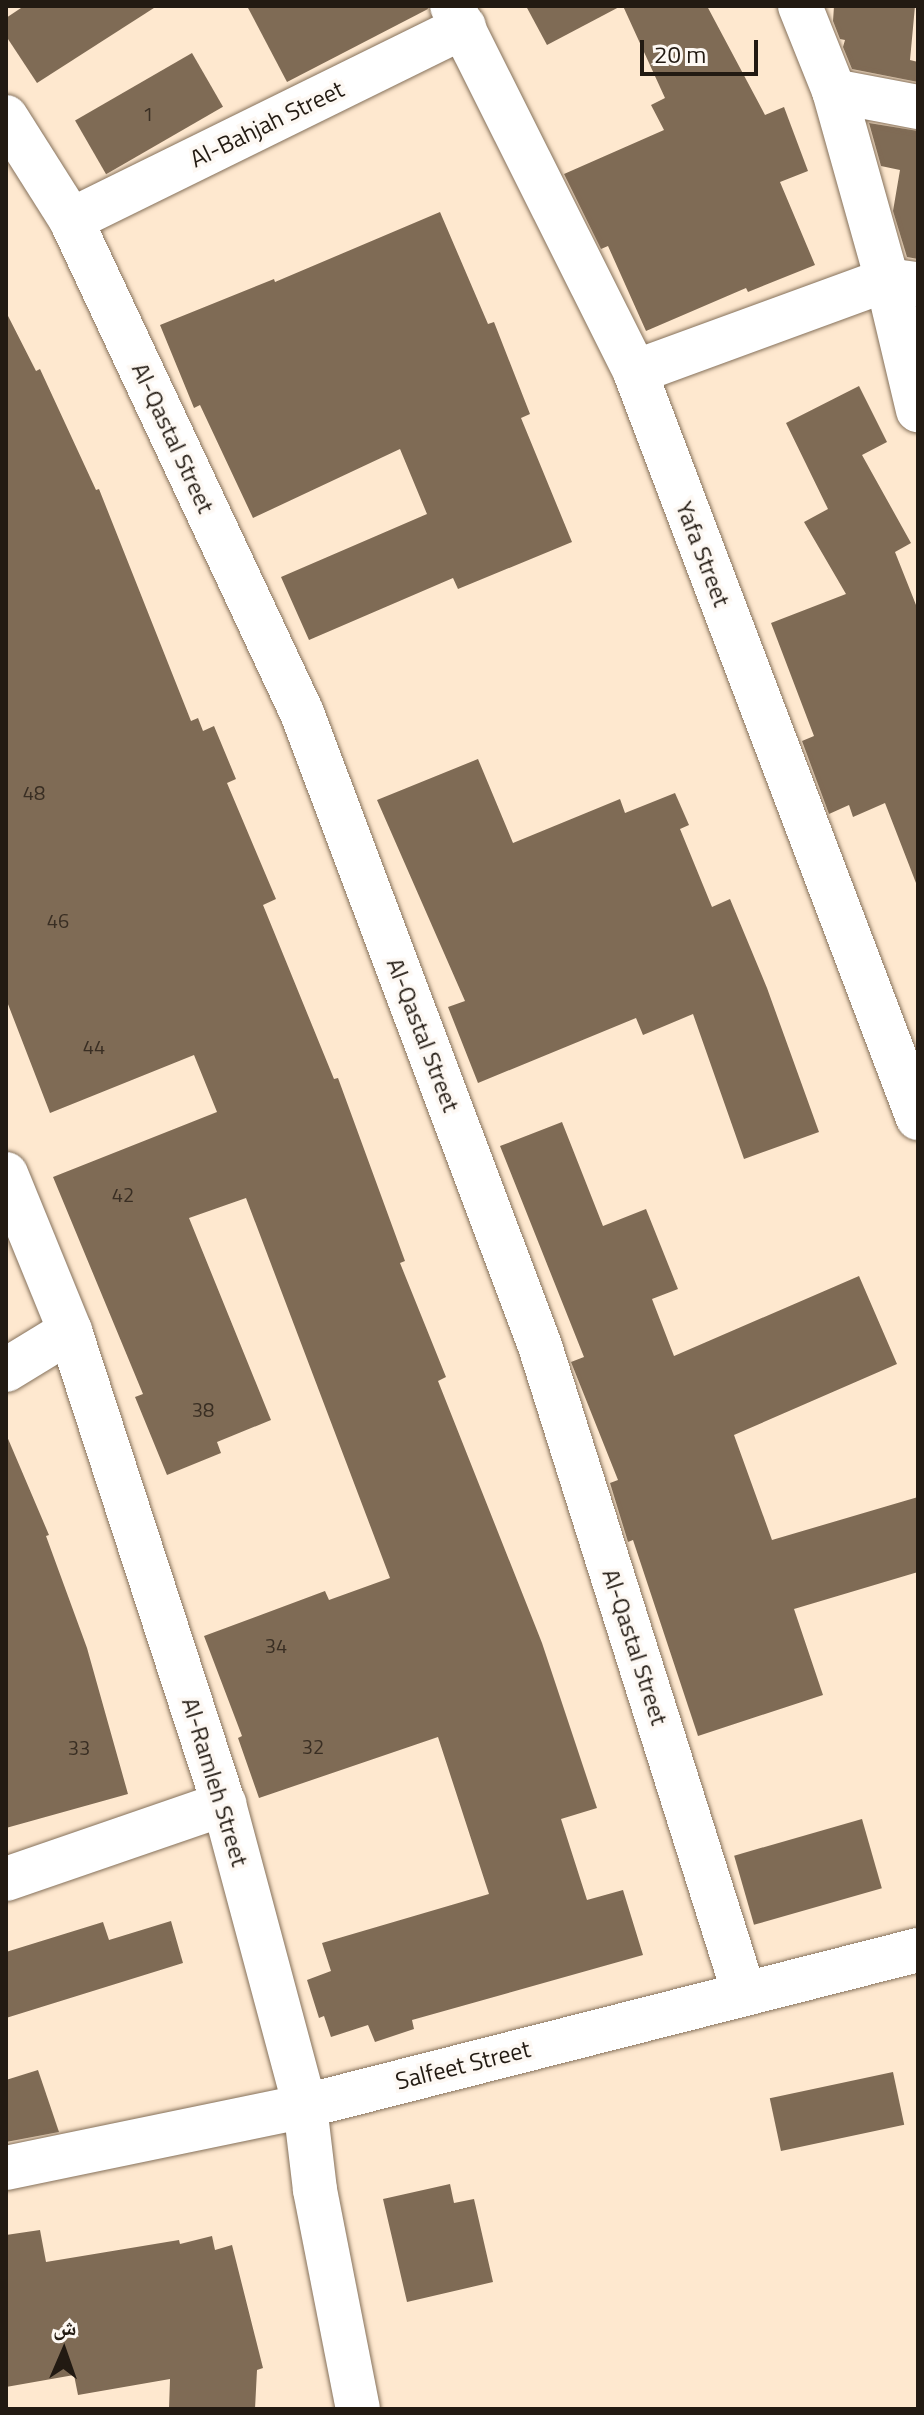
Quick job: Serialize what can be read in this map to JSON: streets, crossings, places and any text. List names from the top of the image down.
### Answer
{
  "streets": {
    "street": [
      "Al-Bahjah Street",
      "Al-Qastal Street",
      "Yafa Street",
      "Al-Ramleh Street",
      "Salfeet Street"
    ]
  },
  "crossings": [
    ["Al-Bahjah Street", "Al-Qastal Street"],
    ["Al-Bahjah Street", "Yafa Street"],
    ["Al-Qastal Street", "Salfeet Street"],
    ["Al-Ramleh Street", "Salfeet Street"]
  ],
  "house_numbers": [
    "1",
    "48",
    "46",
    "44",
    "42",
    "38",
    "34",
    "32",
    "33"
  ],
  "scale_bar": "20 m",
  "north": "top"
}
